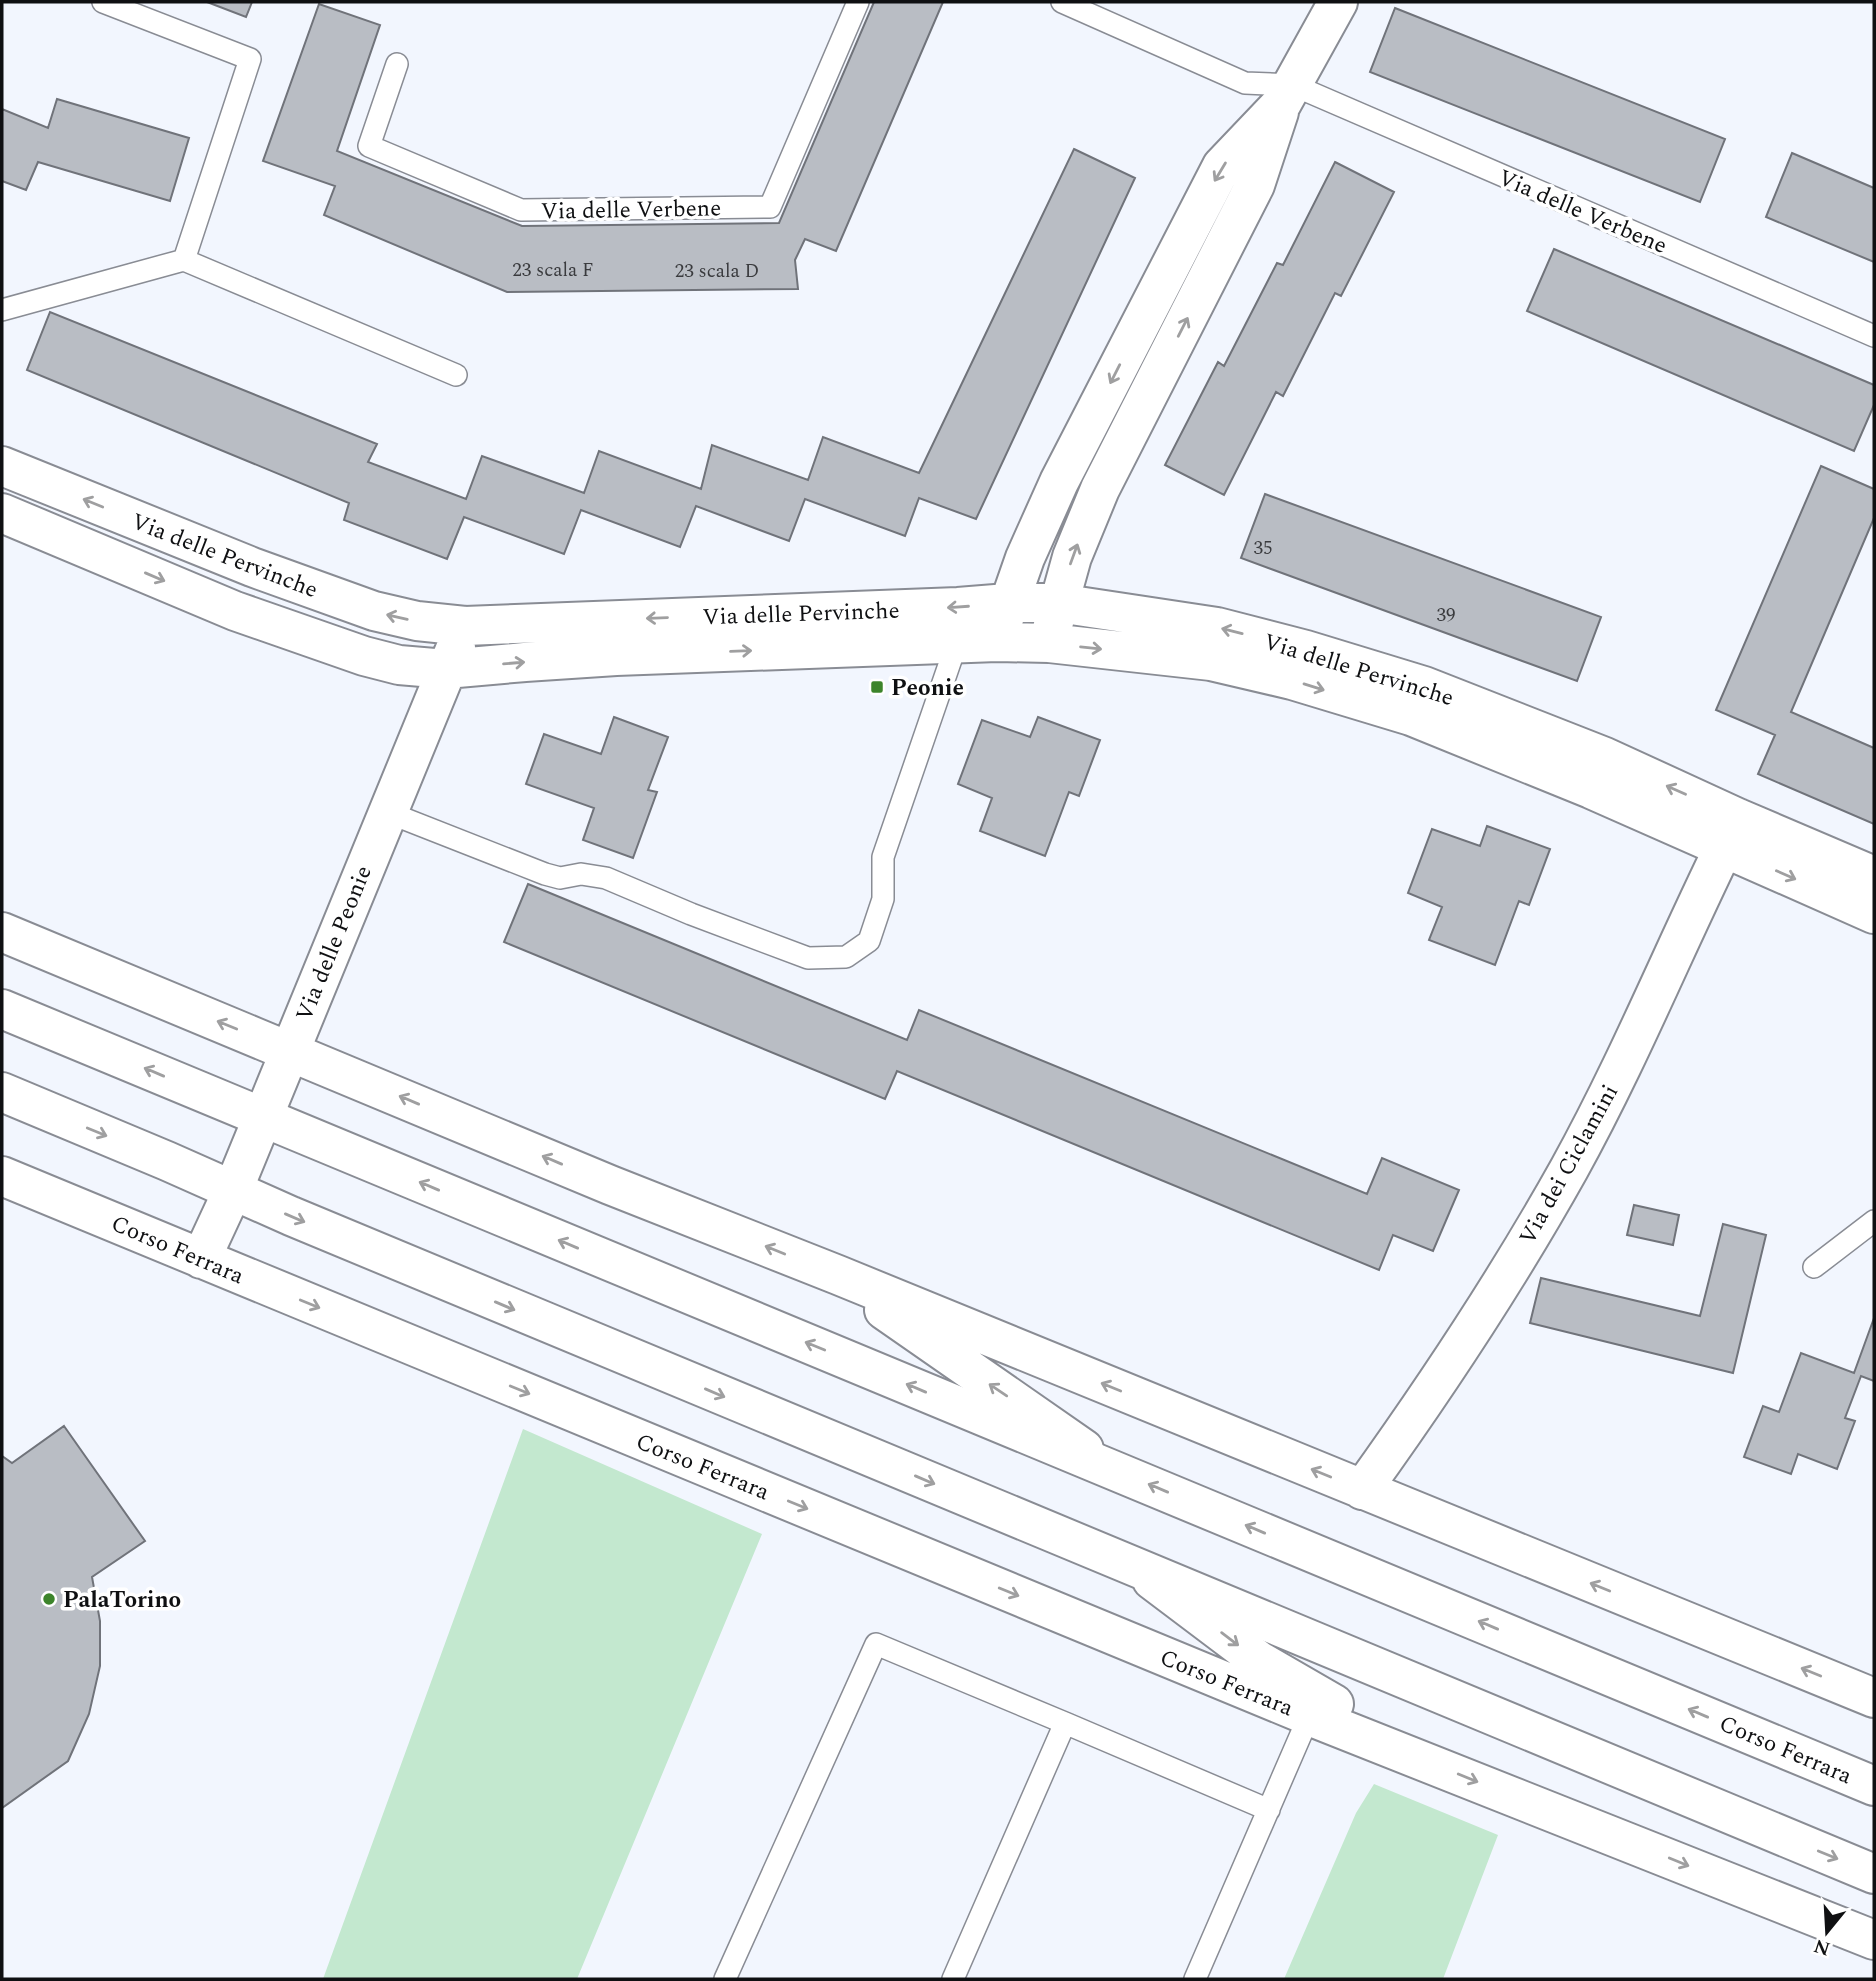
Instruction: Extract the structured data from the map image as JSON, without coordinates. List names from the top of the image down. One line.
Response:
{"streets":{"street":["Via delle Pervinche","Via delle Peonie","Via dei Ciclamini","Corso Ferrara"],"lane":["Via delle Verbene"]},"crossings":[["Via delle Pervinche","Via delle Peonie"],["Via delle Pervinche","Via dei Ciclamini"],["Via delle Peonie","Corso Ferrara"],["Via dei Ciclamini","Corso Ferrara"]],"places":{"transit":["Peonie"],"other":["PalaTorino"]},"house_numbers":["23 scala F","23 scala D","35","39"],"north":"bottom"}
